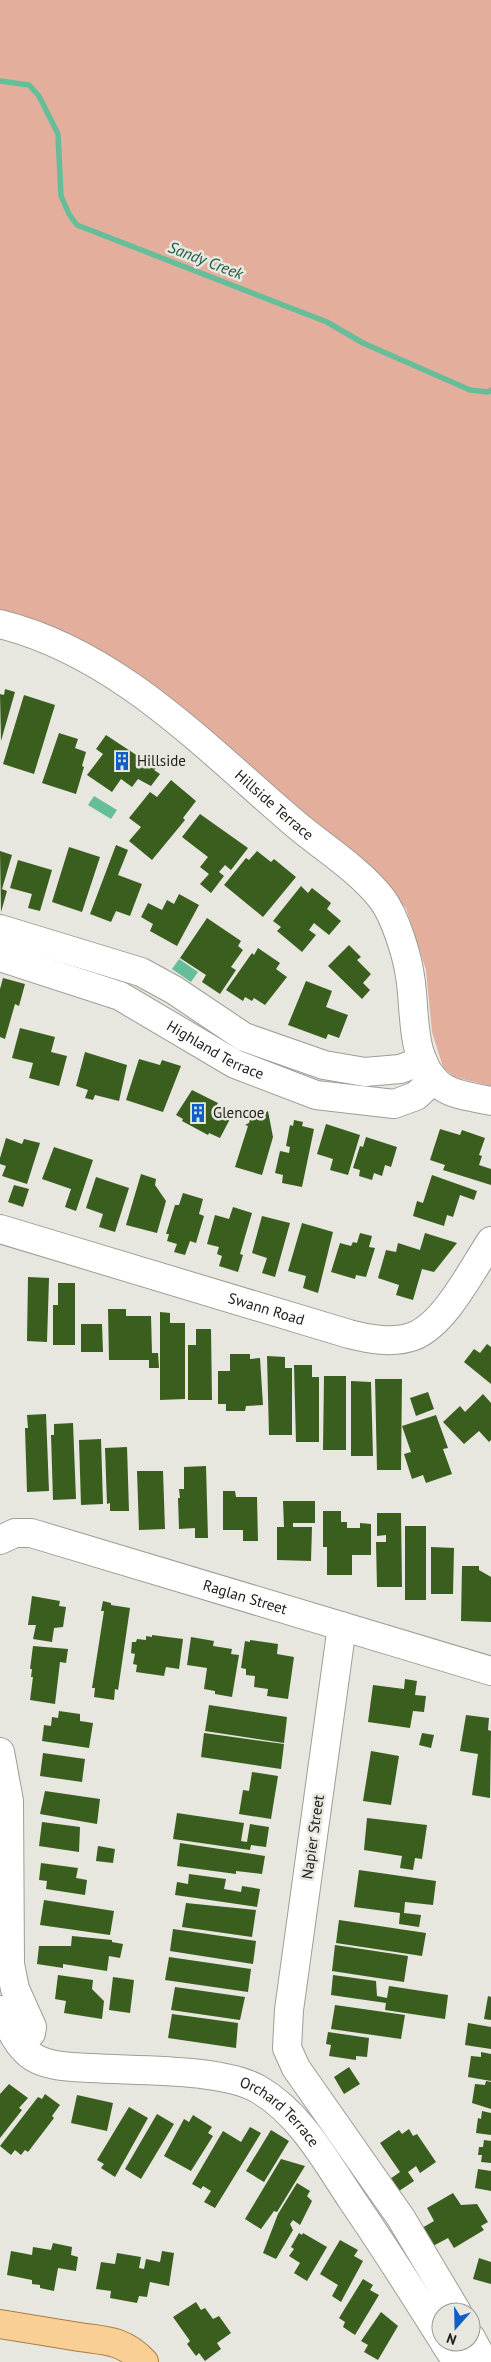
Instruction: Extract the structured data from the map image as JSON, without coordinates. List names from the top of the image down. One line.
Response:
{"streets":{"street":["Hillside Terrace","Highland Terrace","Swann Road","Raglan Street","Napier Street","Orchard Terrace"]},"crossings":[["Hillside Terrace","Highland Terrace"],["Raglan Street","Napier Street"]],"water":["Sandy Creek"],"places":{"building":["Hillside","Glencoe"]},"north":"bottom"}
